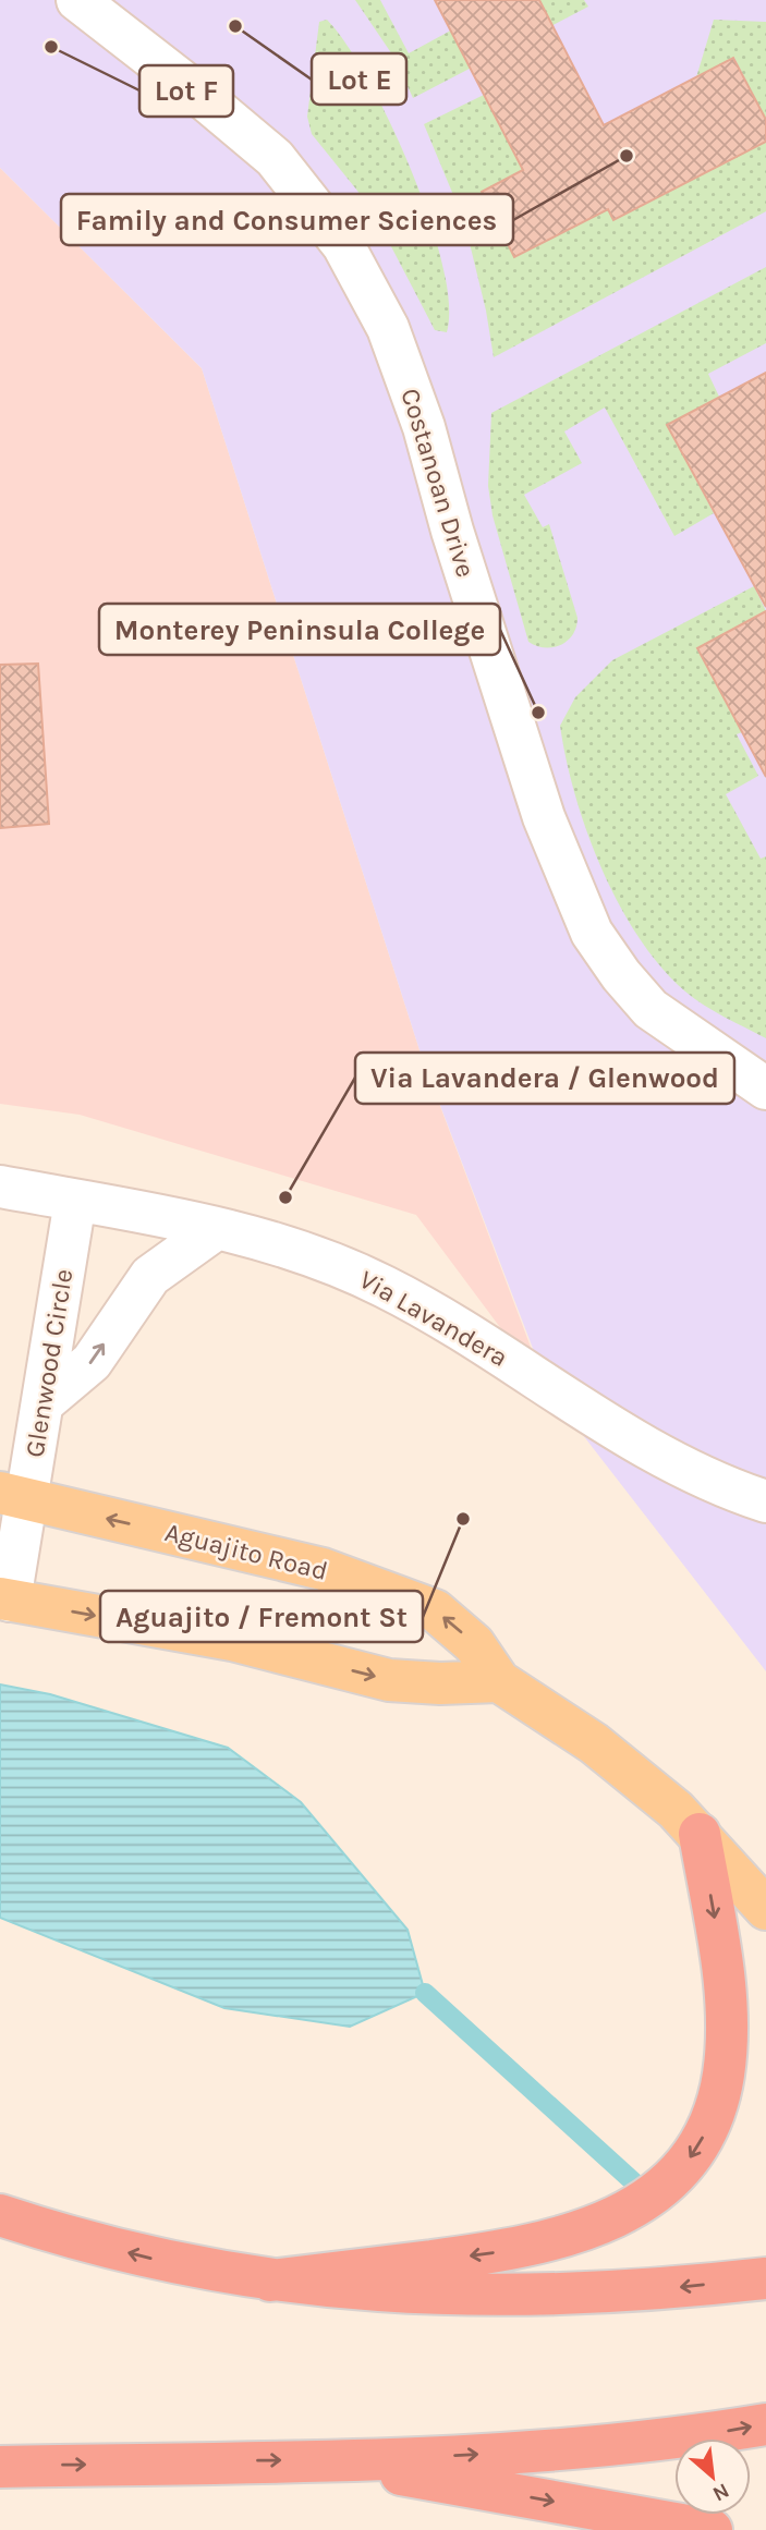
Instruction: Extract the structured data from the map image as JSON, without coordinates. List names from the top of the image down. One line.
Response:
{"streets":{"main road":["Aguajito Road"],"street":["Costanoan Drive","Via Lavandera","Glenwood Circle"]},"crossings":[["Via Lavandera","Glenwood Circle"],["Glenwood Circle","Aguajito Road"]],"places":["Lot E","Lot F","Family and Consumer Sciences","Monterey Peninsula College","Via Lavandera / Glenwood","Aguajito / Fremont St"],"north":"bottom right"}
